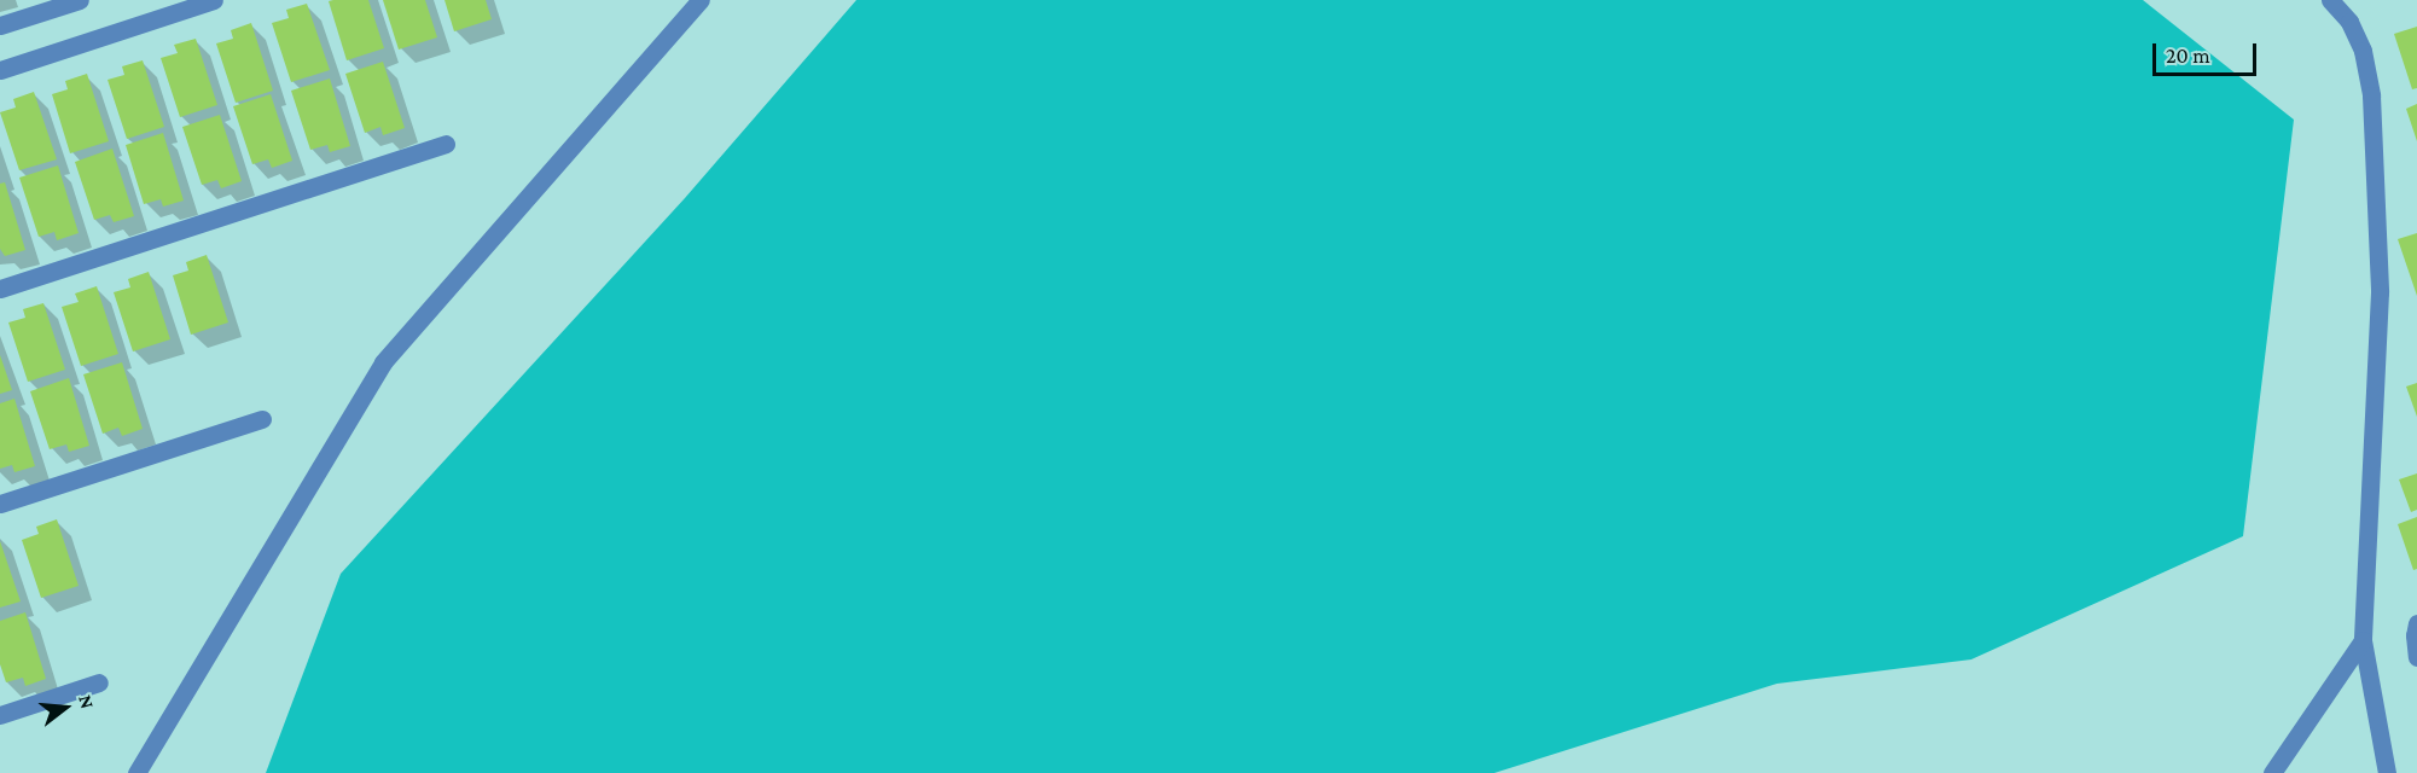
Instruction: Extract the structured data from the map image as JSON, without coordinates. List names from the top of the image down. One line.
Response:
{"scale_bar":"20 m","north":"right"}
